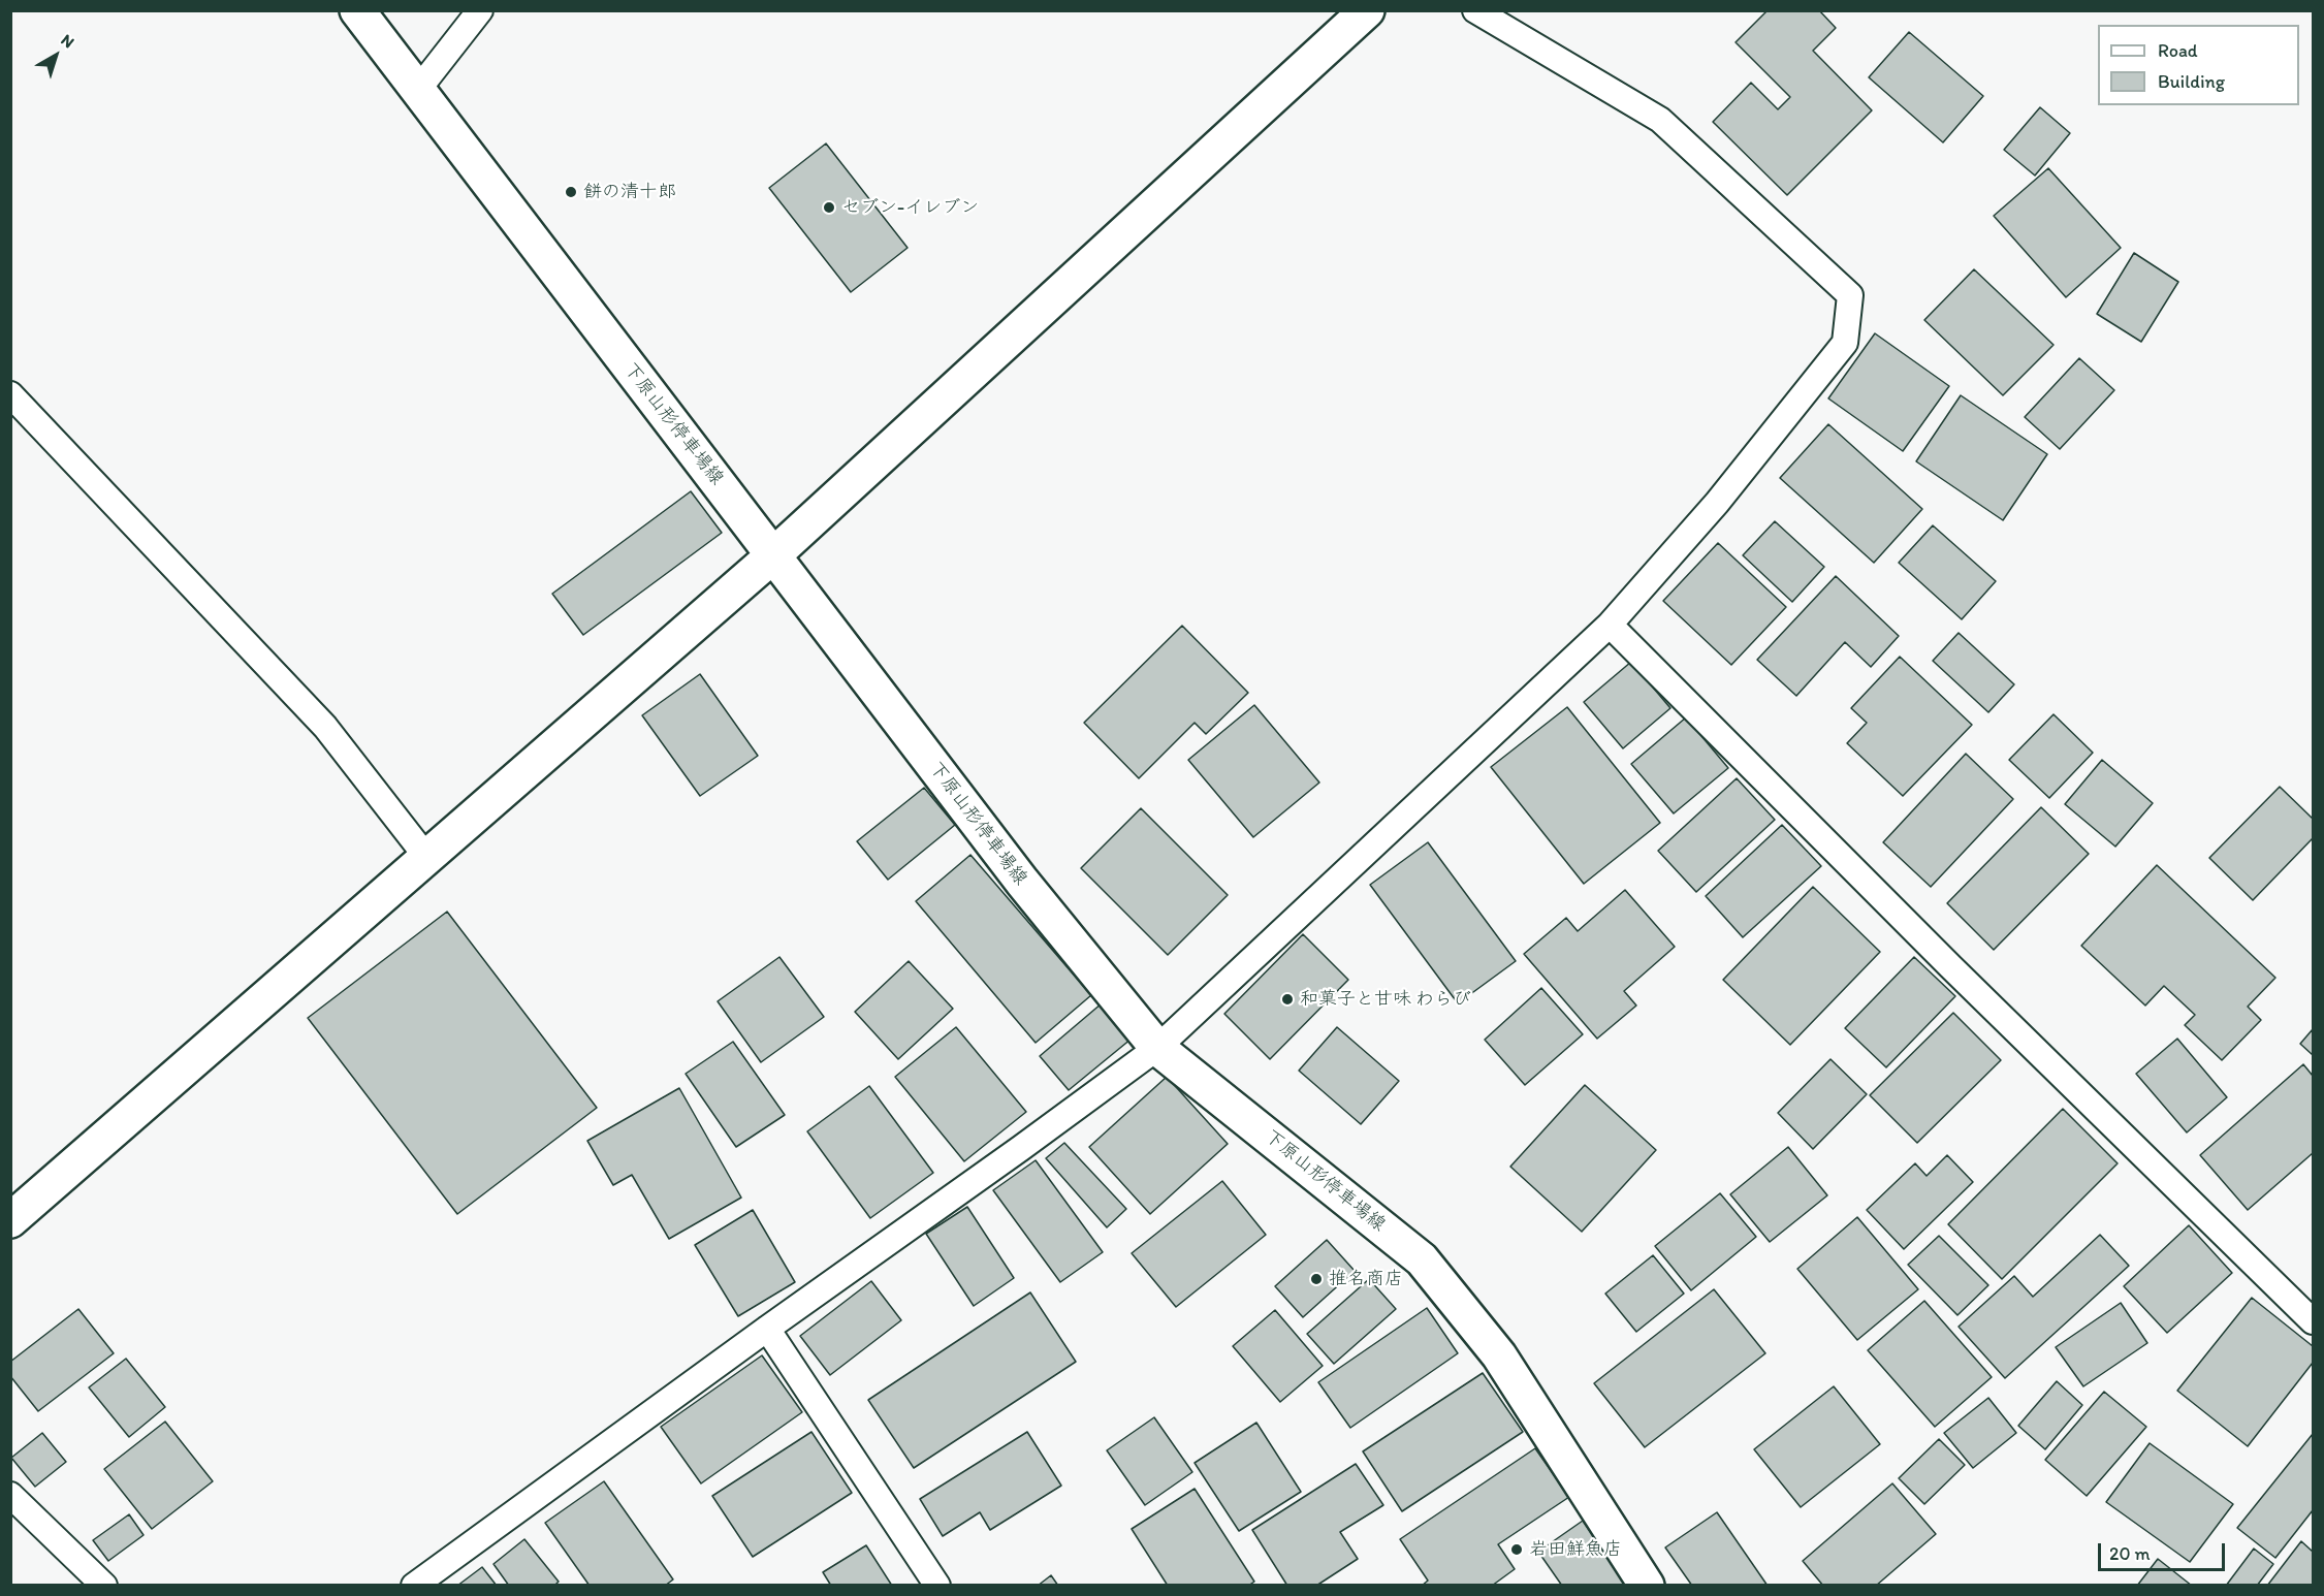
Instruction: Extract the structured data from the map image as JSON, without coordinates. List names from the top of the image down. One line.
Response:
{"streets":{"main road":["下原山形停車場線"]},"places":["餅の清十郎","セブン-イレブン","和菓子と甘味 わらび","推名商店","岩田鮮魚店"],"legend":["Road","Building"],"scale_bar":"20 m","north":"top right"}
